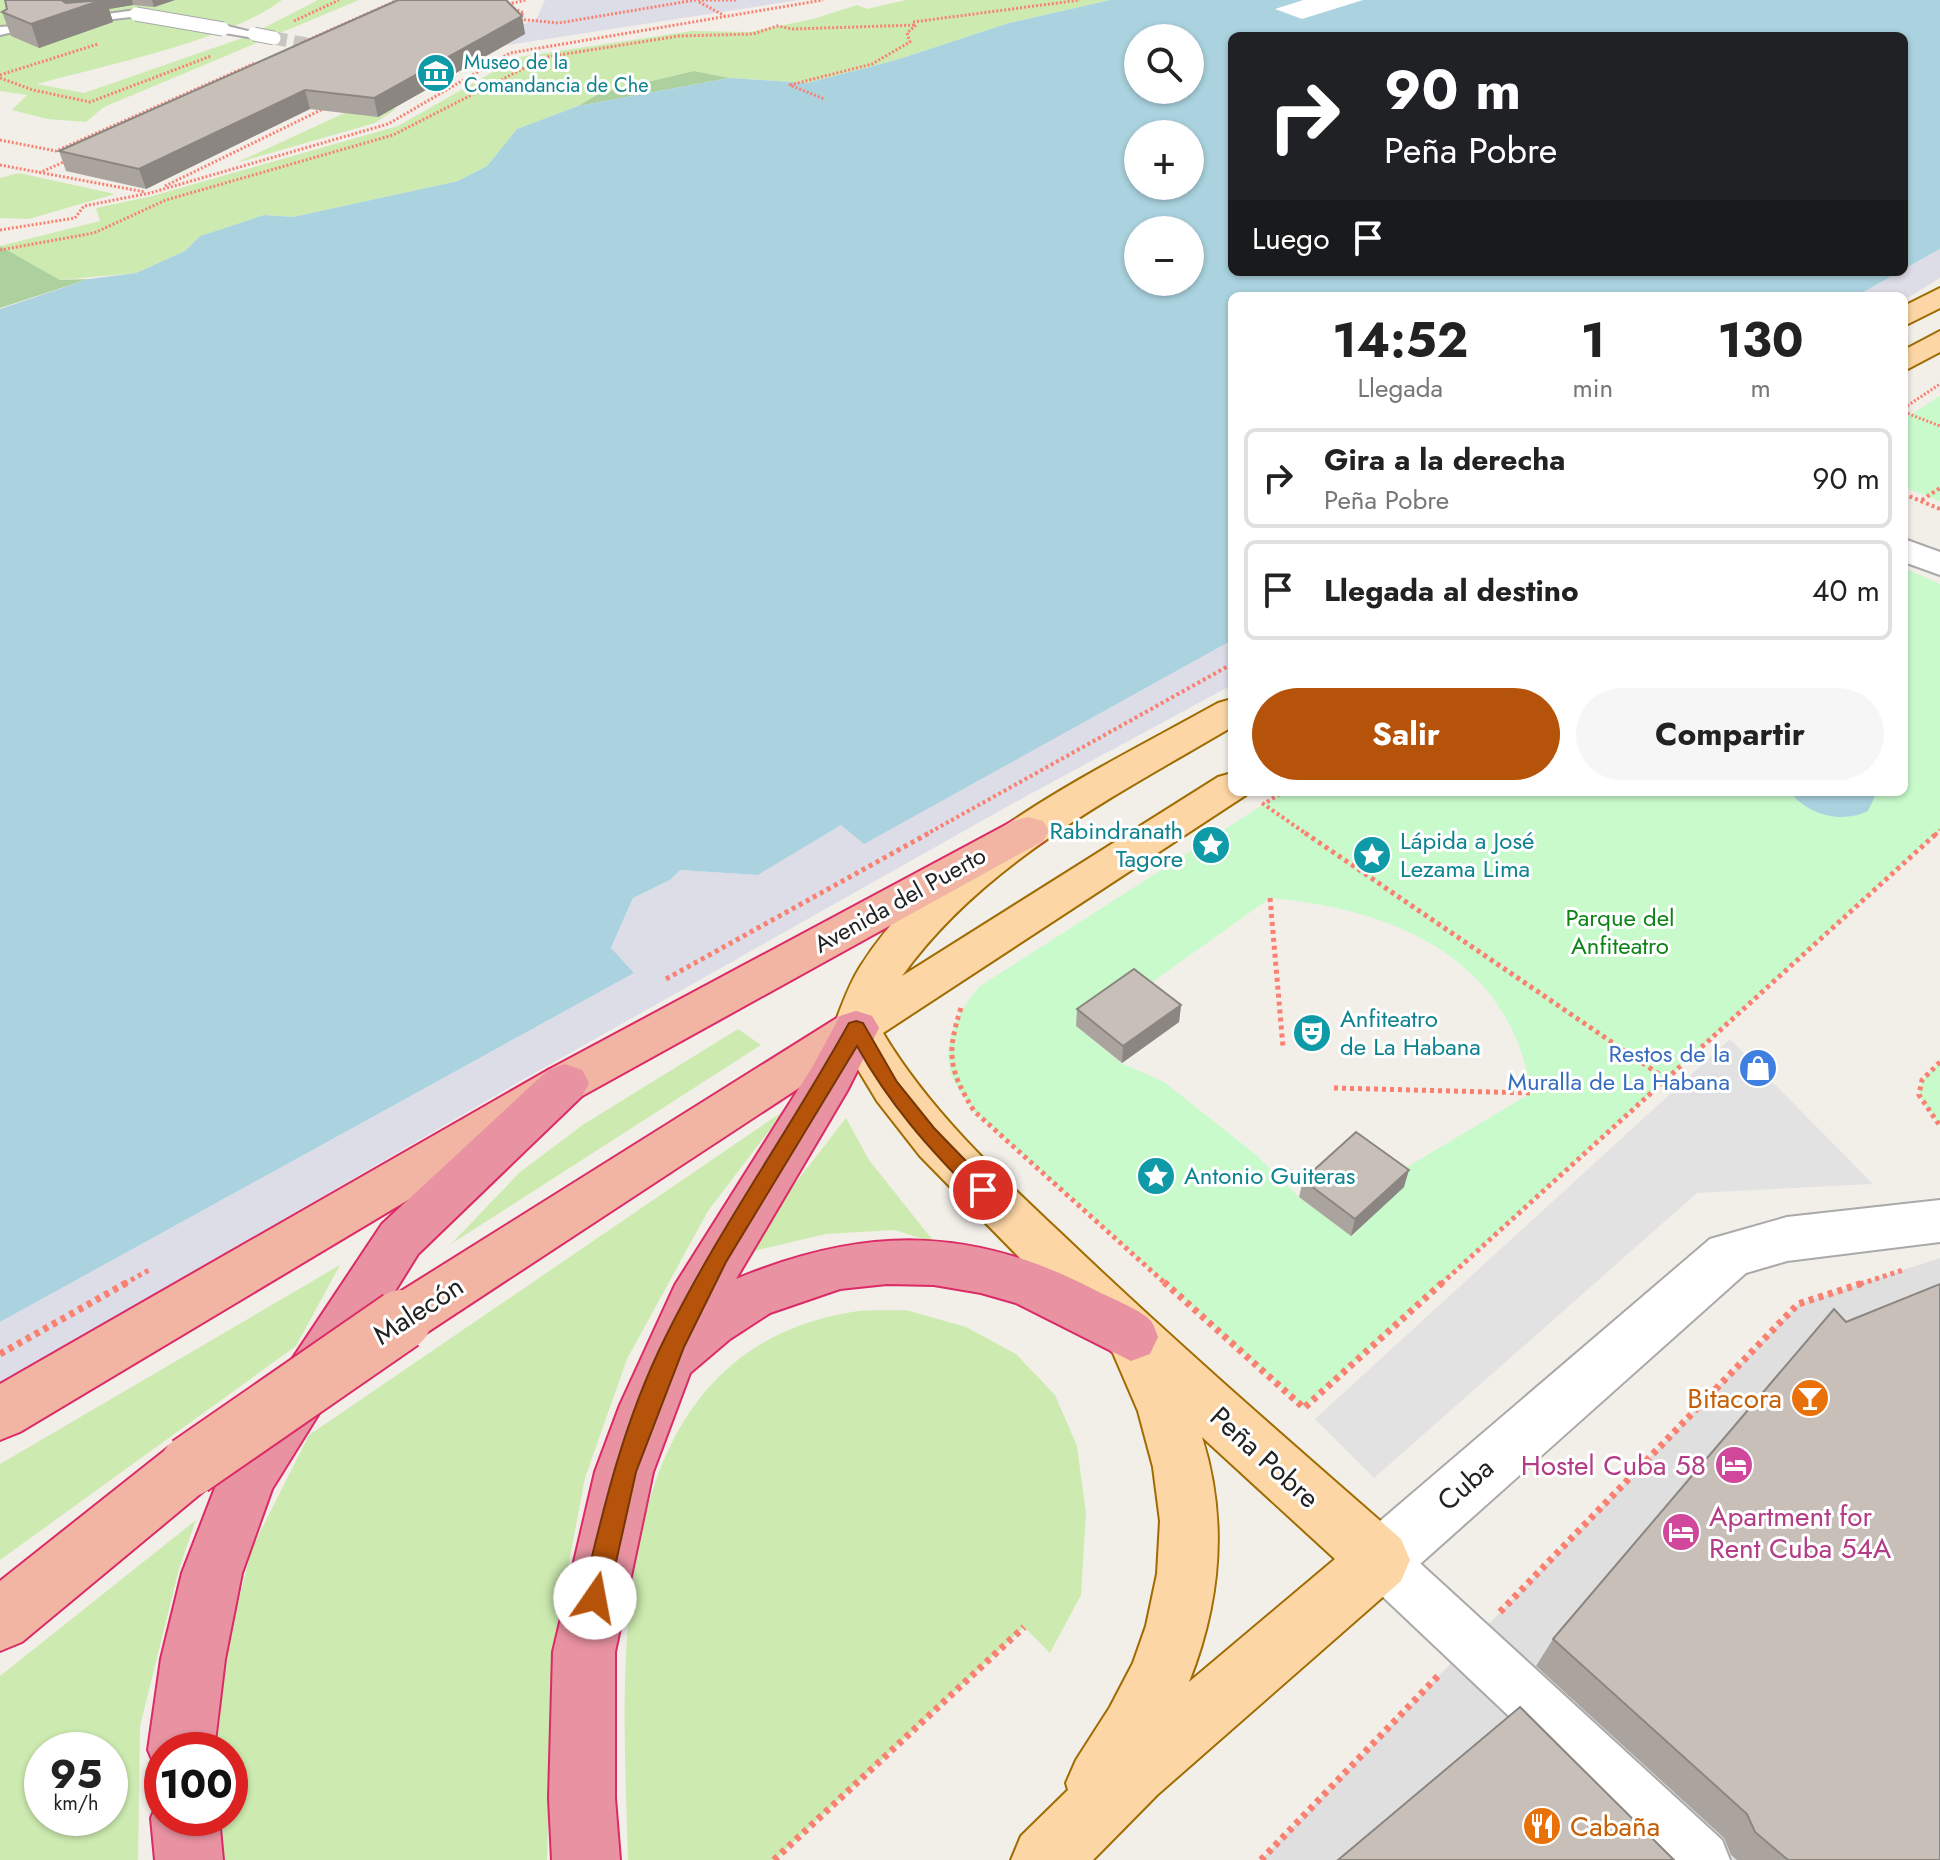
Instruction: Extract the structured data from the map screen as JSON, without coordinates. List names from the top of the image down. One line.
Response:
{"streets":{"highway":["Avenida del Puerto","Malecón"],"main road":["Peña Pobre","Cuba"]},"crossings":[["Malecón","Peña Pobre"],["Peña Pobre","Cuba"]],"parks":["Parque del Anfiteatro"],"places":{"museum":["Museo de la Comandancia de Che"],"place":["Rabindranath Tagore","Lápida a José Lezama Lima","Antonio Guiteras"],"theatre":["Anfiteatro de La Habana"],"shop":["Restos de la Muralla de La Habana"],"bar":["Bitacora"],"hotel":["Hostel Cuba 58","Apartment for Rent Cuba 54A"],"restaurant":["Cabaña"]},"page":{"map_buttons":["+","−"],"turn":["90 m","Peña Pobre"],"then":"Luego","eta":["14:52","Llegada","1","min","130","m"],"list":[{"name":"Gira a la derecha","note":"Peña Pobre","value":"90 m"},{"name":"Llegada al destino","value":"40 m"}],"buttons":["Salir","Compartir"],"speed":"95 km/h","limit":"100"}}
